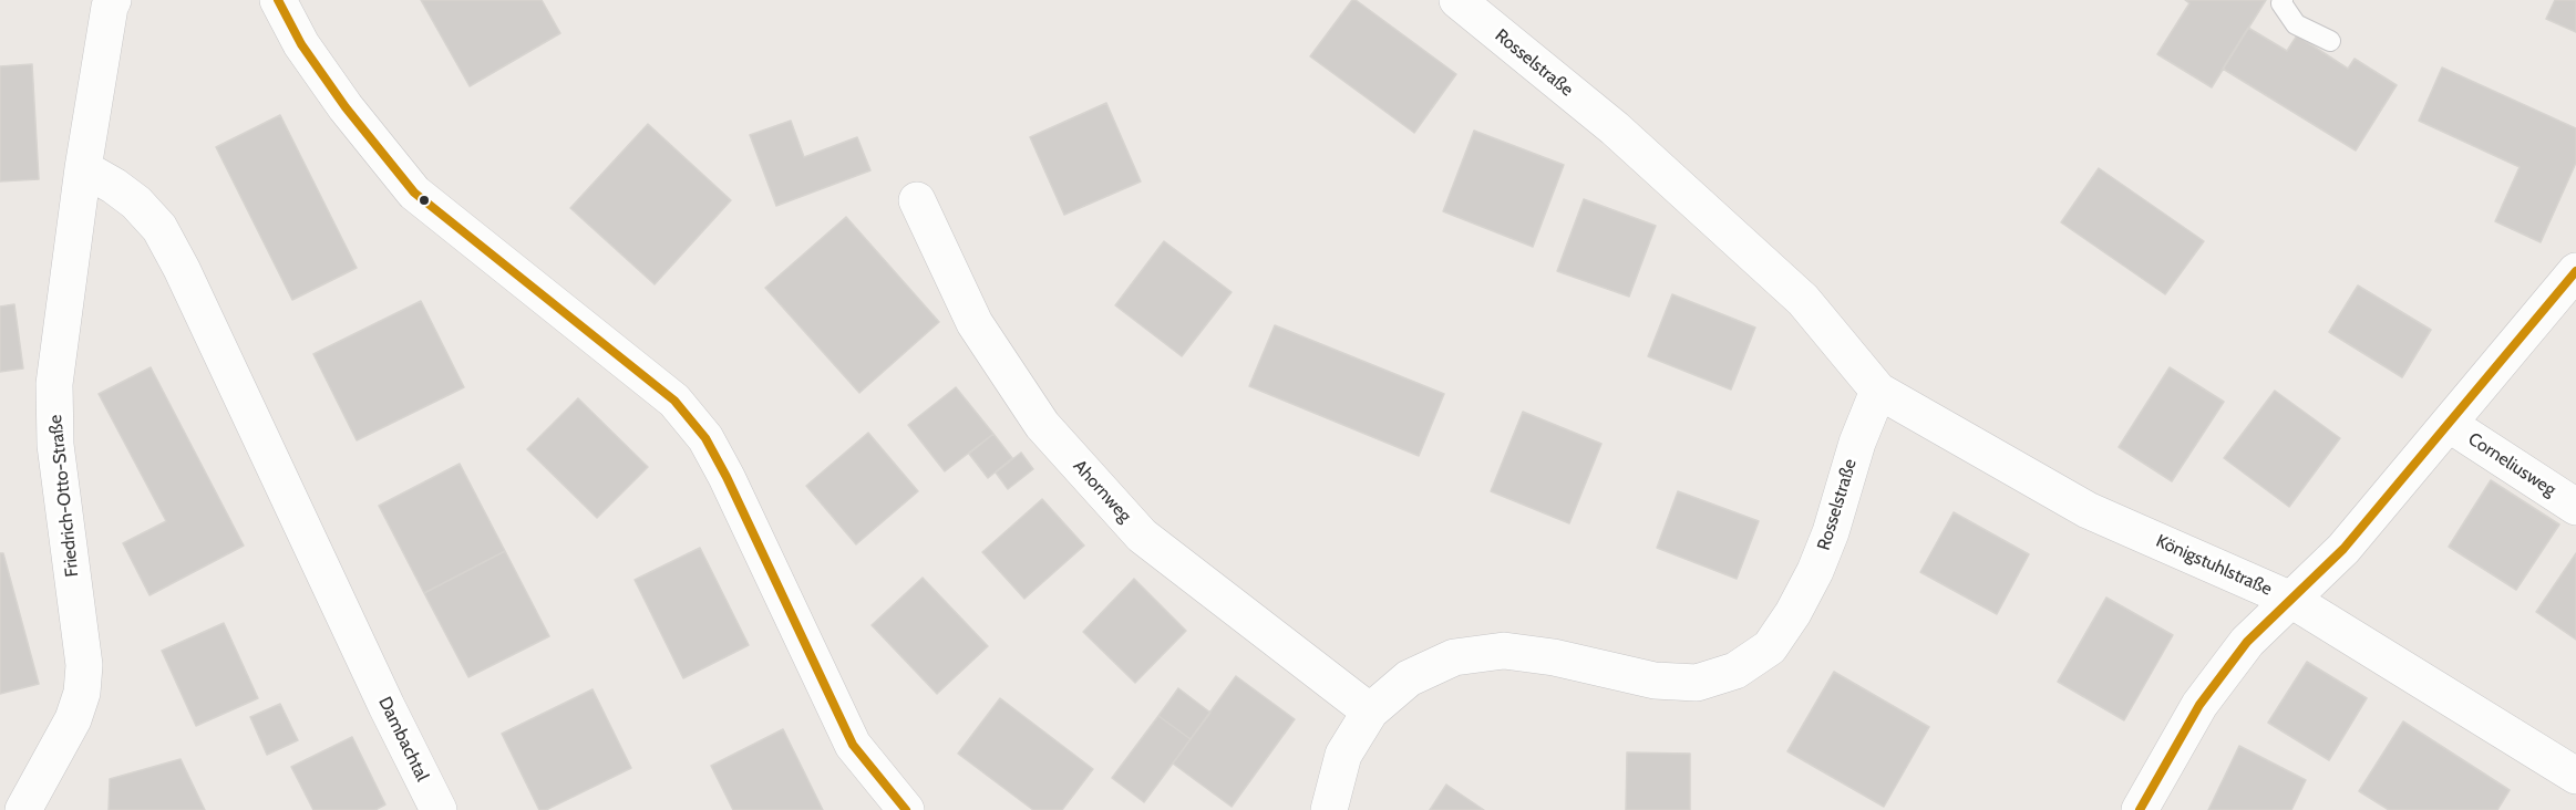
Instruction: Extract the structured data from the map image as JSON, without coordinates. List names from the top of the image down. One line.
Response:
{"streets":{"street":["Rosselstraße","Corneliusweg","Ahornweg","Friedrich-Otto-Straße","Königstuhlstraße","Dambachtal"]},"crossings":[["Rosselstraße","Ahornweg"],["Rosselstraße","Königstuhlstraße"],["Friedrich-Otto-Straße","Dambachtal"]]}
